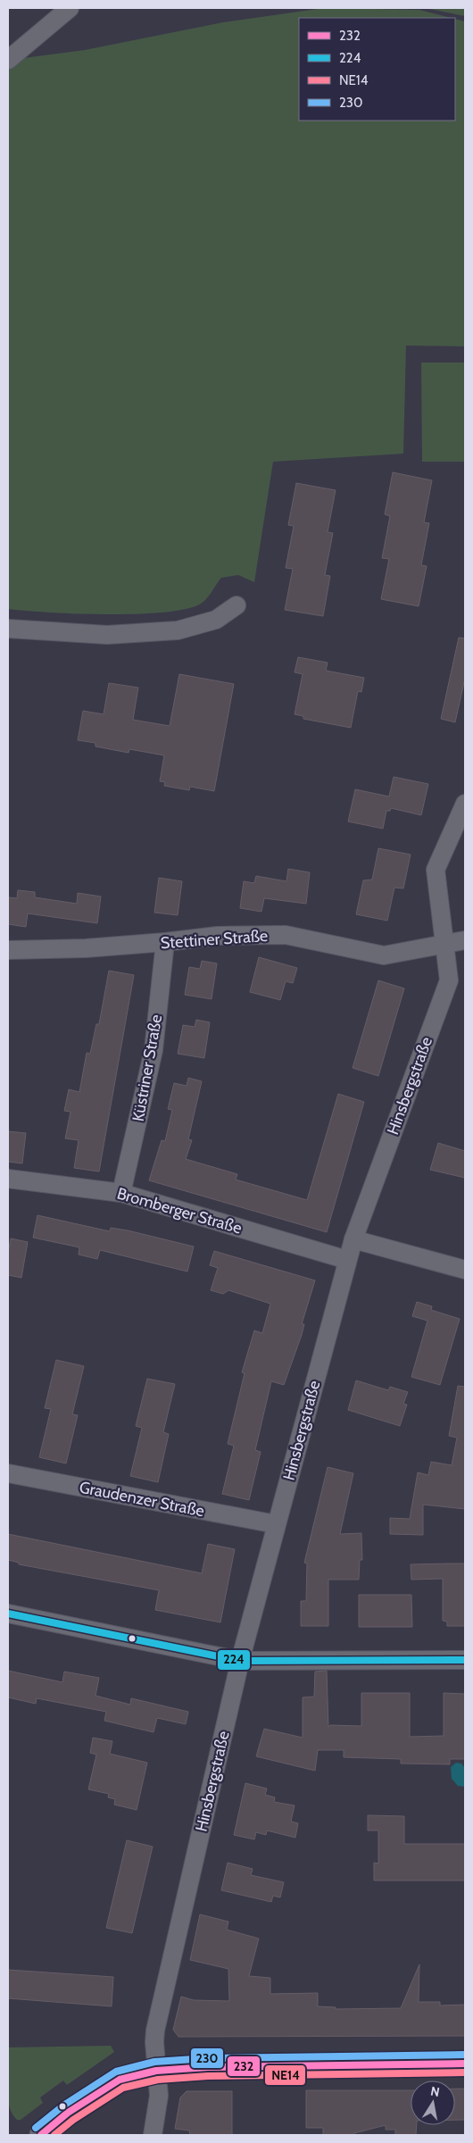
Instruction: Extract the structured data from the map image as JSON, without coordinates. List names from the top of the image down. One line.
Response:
{"streets":{"street":["Stettiner Straße","Küstriner Straße","Hinsbergstraße","Bromberger Straße","Graudenzer Straße"]},"crossings":[["Stettiner Straße","Küstriner Straße"],["Stettiner Straße","Hinsbergstraße"],["Küstriner Straße","Bromberger Straße"],["Hinsbergstraße","Bromberger Straße"],["Hinsbergstraße","Graudenzer Straße"]],"lines":["transit line 224","transit line 230","transit line 232","transit line NE14"],"legend":["232","224","NE14","230"],"north":"top"}
